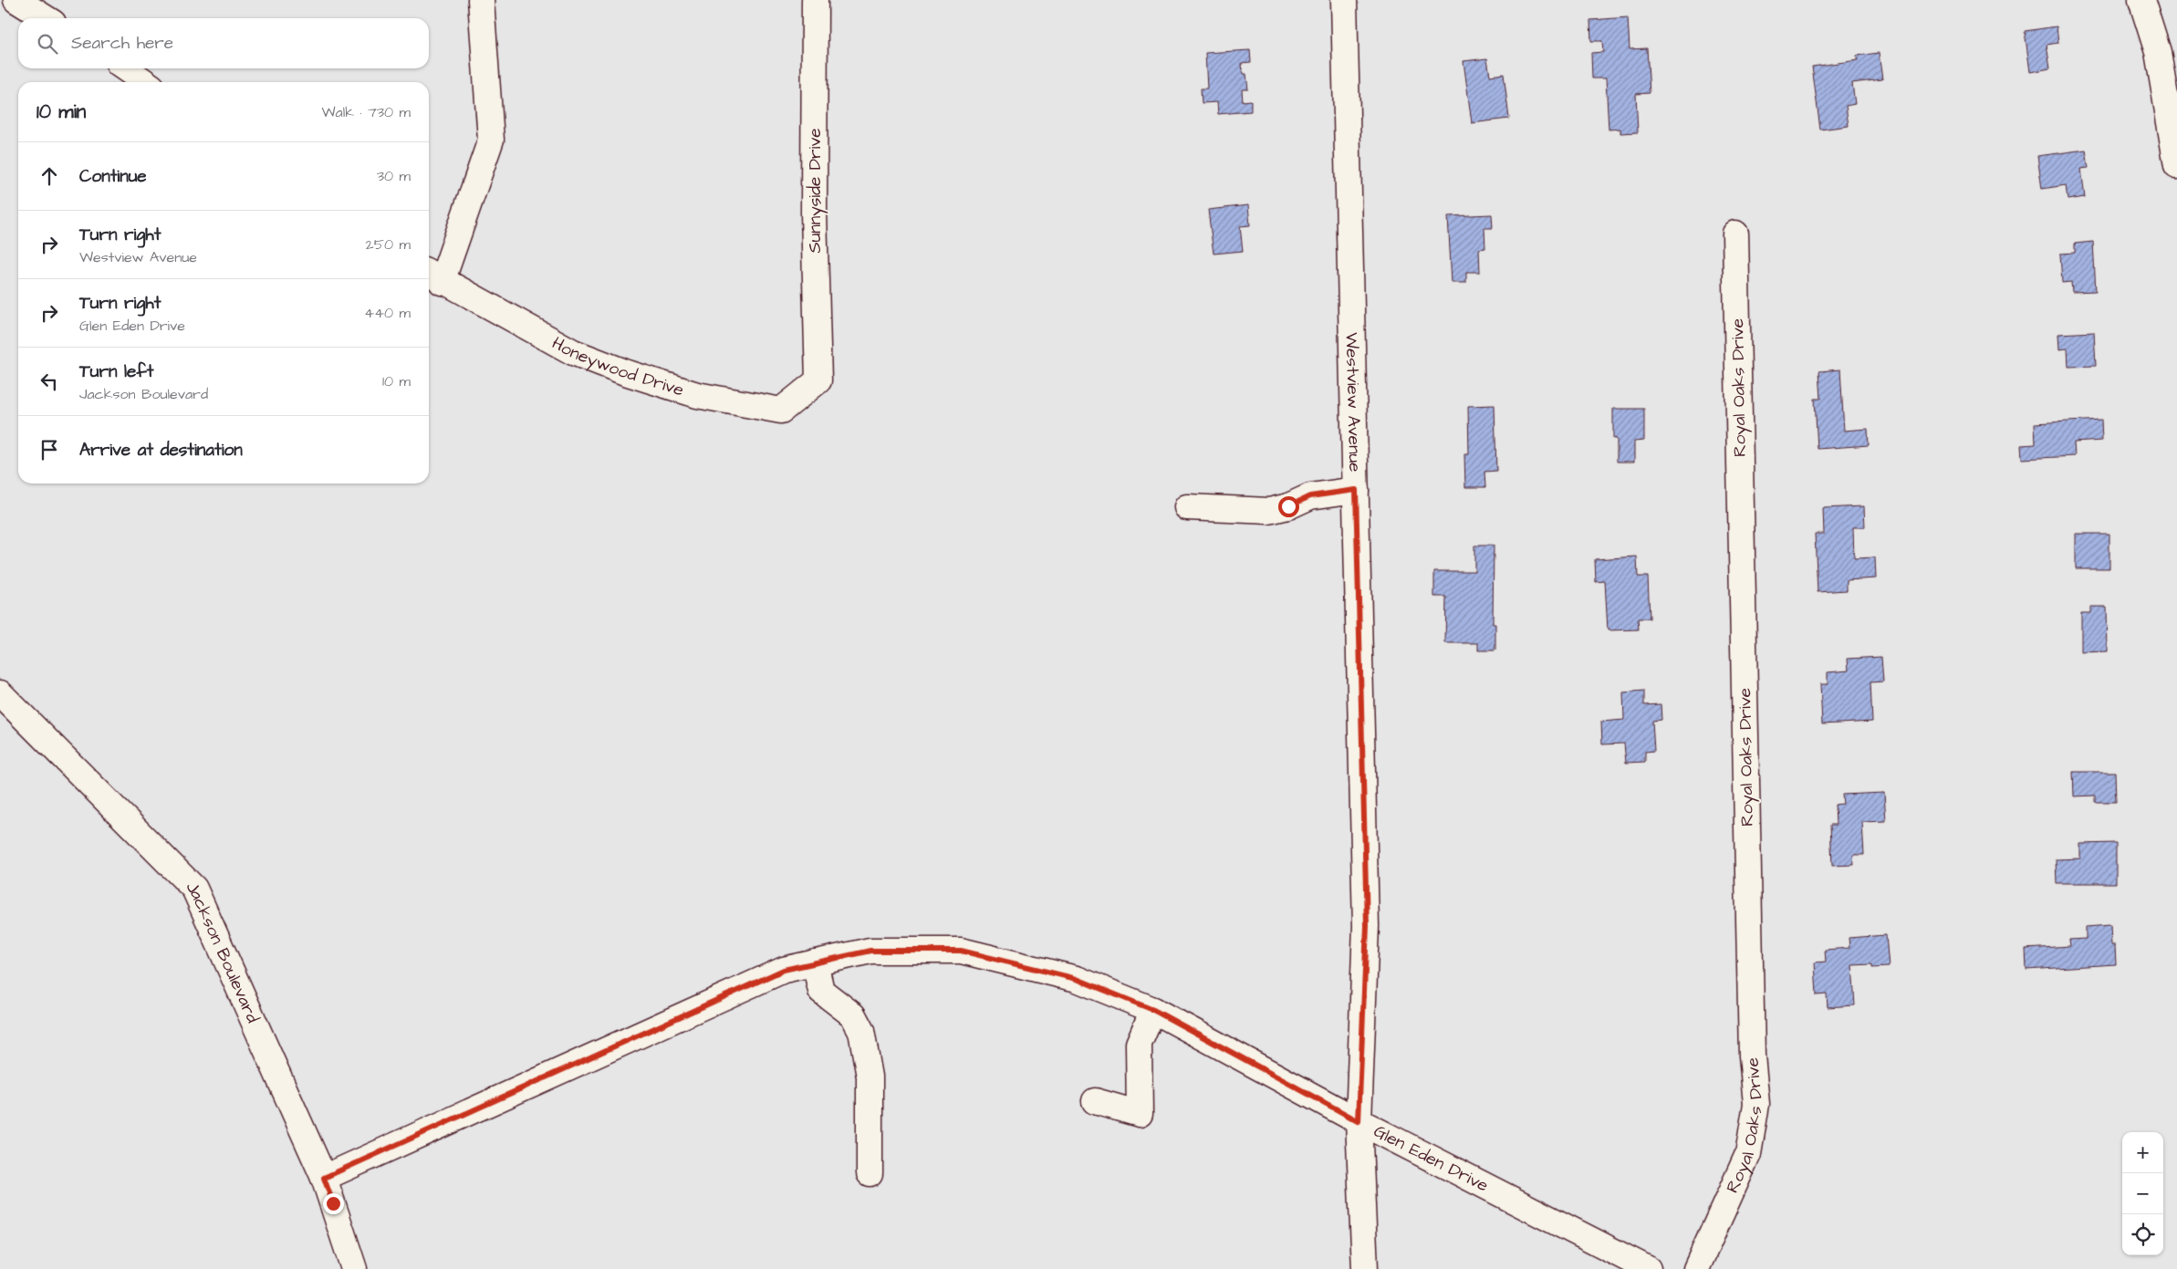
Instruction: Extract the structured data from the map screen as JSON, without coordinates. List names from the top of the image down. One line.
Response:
{"streets":{"street":["Sunnyside Drive","Honeywood Drive","Royal Oaks Drive","Westview Avenue","Jackson Boulevard","Glen Eden Drive"]},"crossings":[["Sunnyside Drive","Honeywood Drive"],["Westview Avenue","Glen Eden Drive"],["Jackson Boulevard","Glen Eden Drive"]],"page":{"search":"Search here","heading":["10 min","Walk · 730 m"],"list":[["Continue","30 m"],["Turn right","Westview Avenue","250 m"],["Turn right","Glen Eden Drive","440 m"],["Turn left","Jackson Boulevard","10 m"],"Arrive at destination"],"map_buttons":["+","−"]}}
